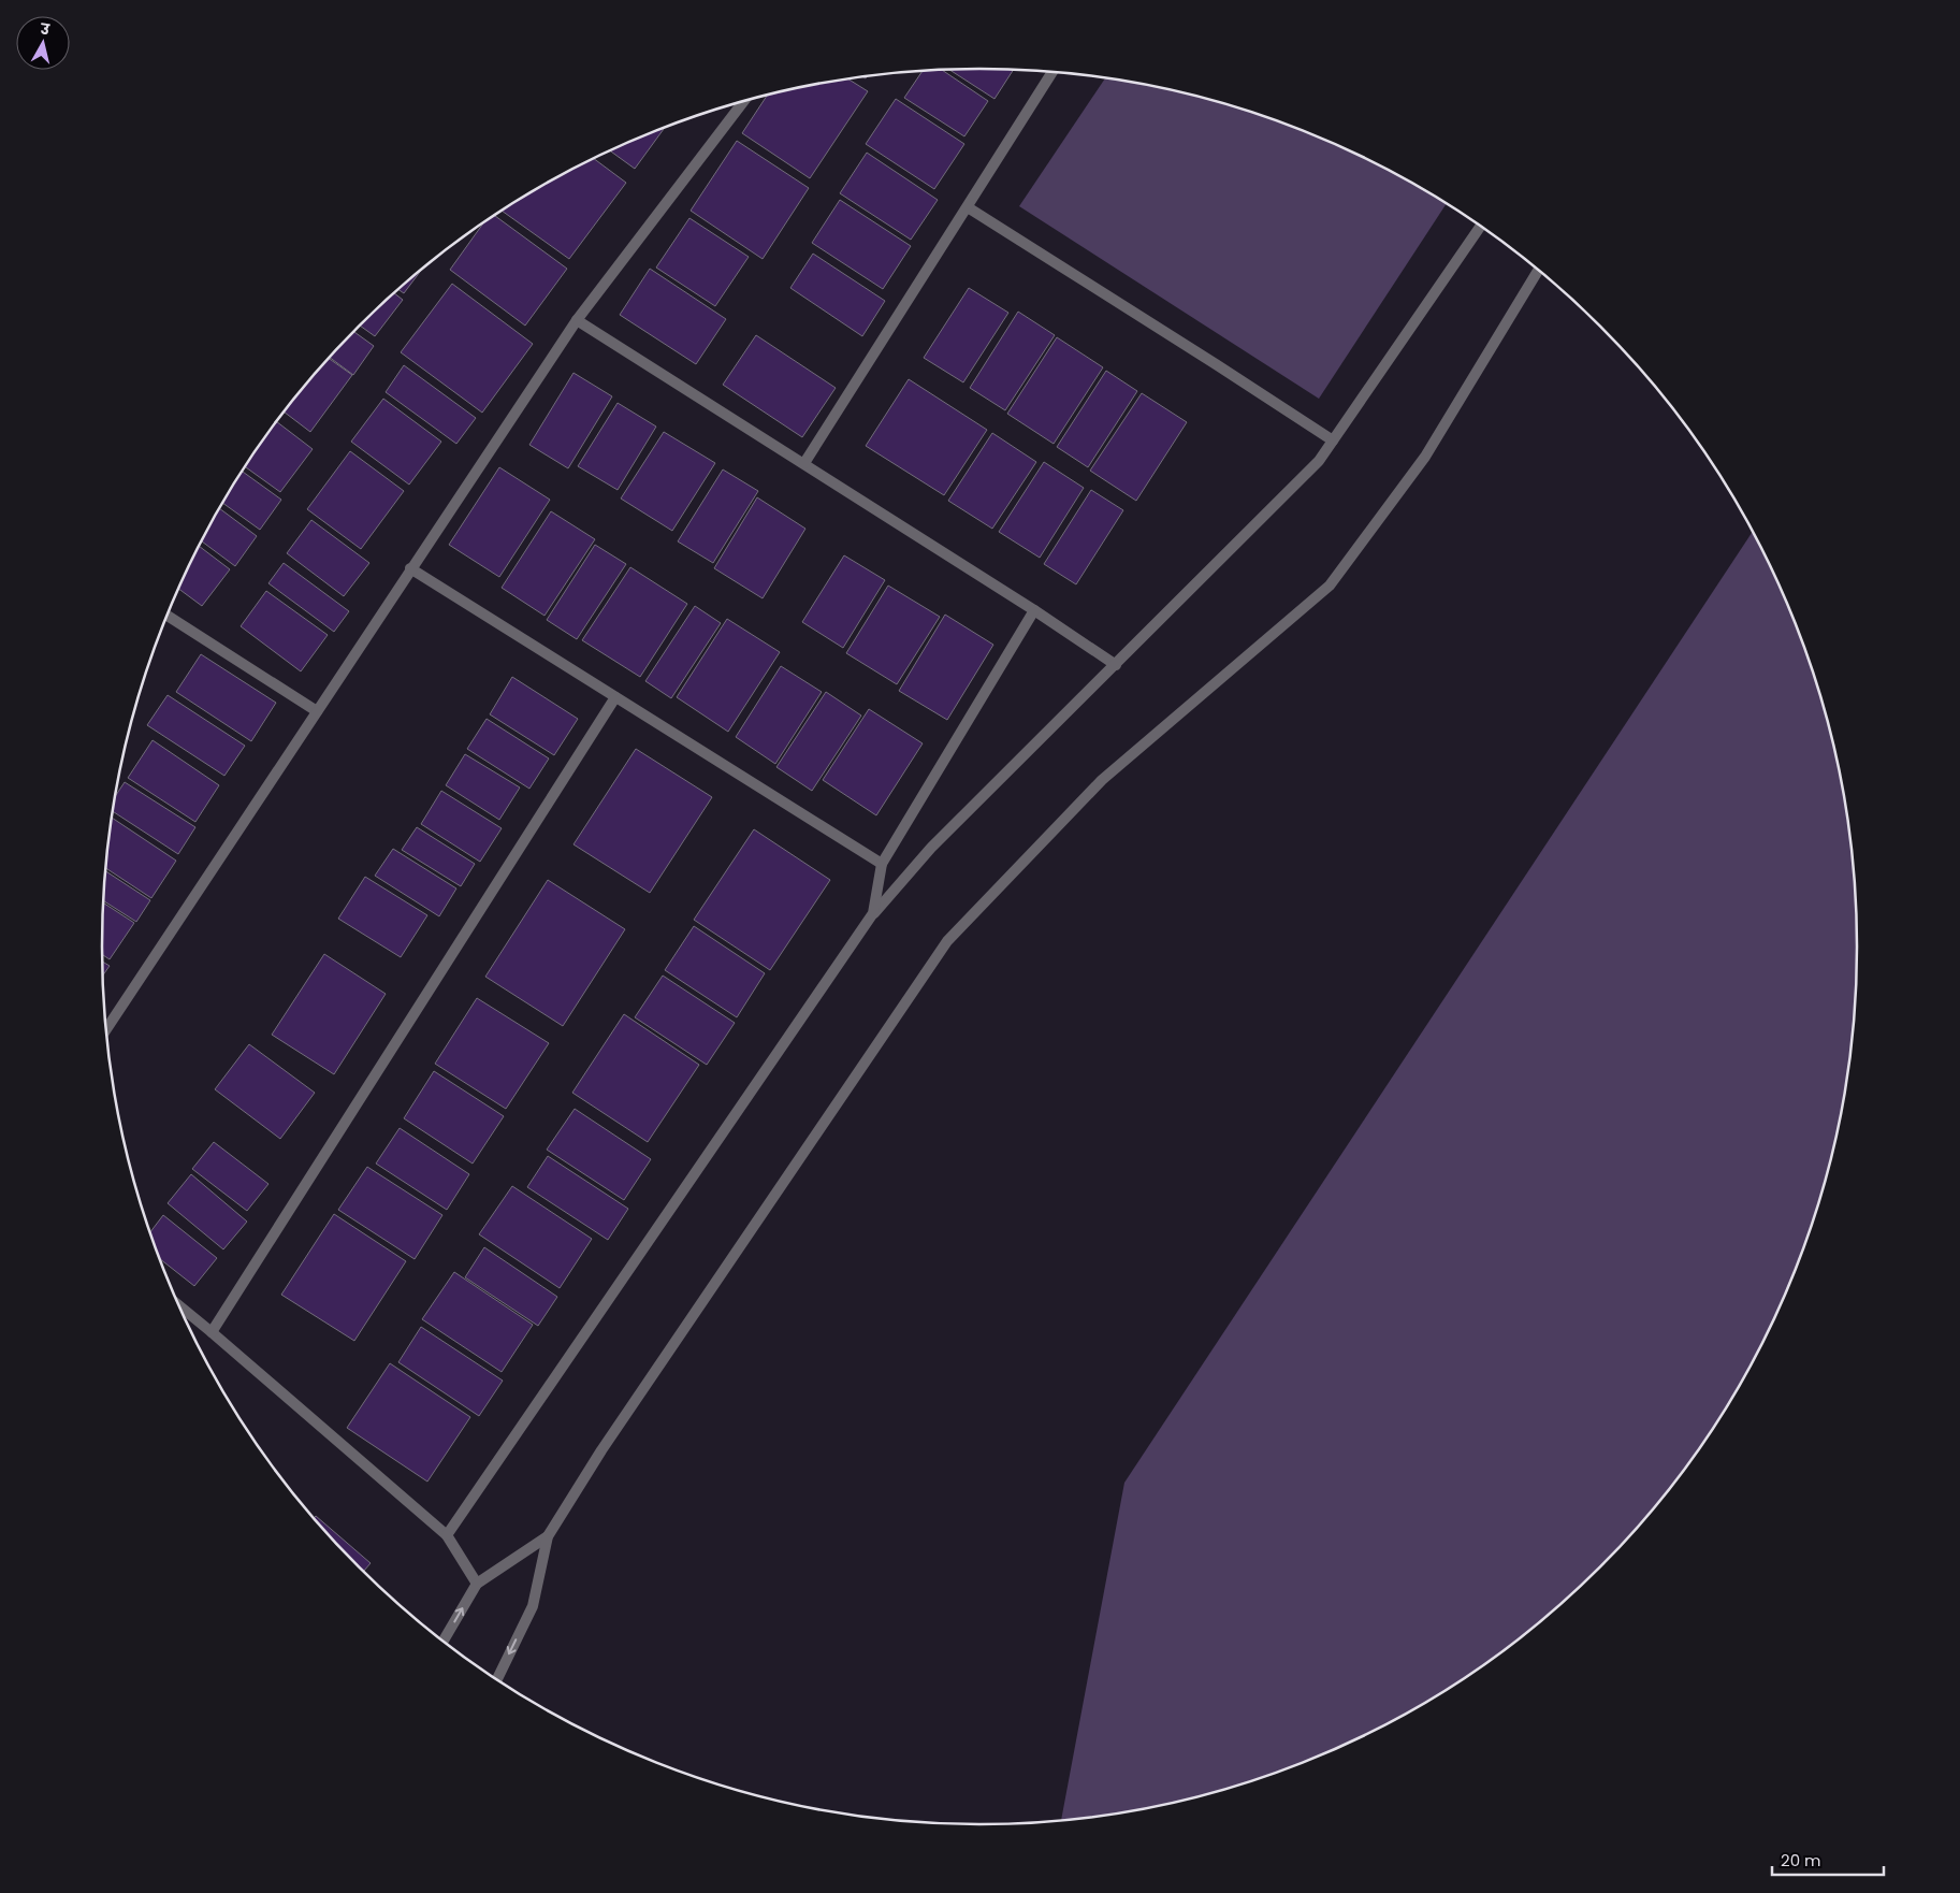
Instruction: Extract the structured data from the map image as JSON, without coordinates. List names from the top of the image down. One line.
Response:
{"scale_bar":"20 m","north":"top"}
